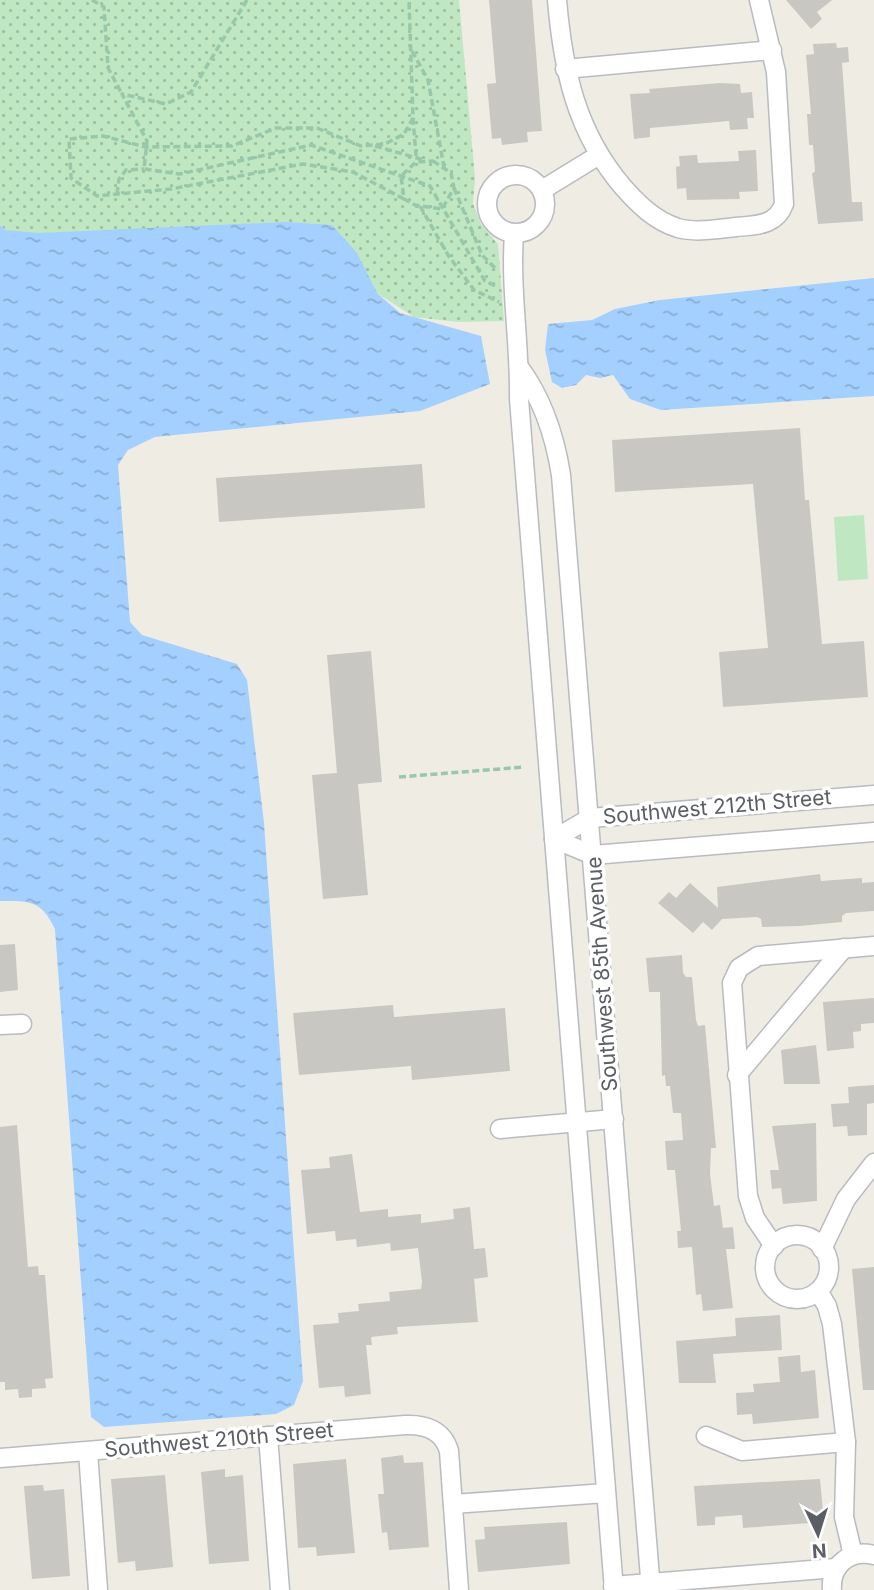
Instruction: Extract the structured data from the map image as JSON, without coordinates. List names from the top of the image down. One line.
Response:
{"streets":{"street":["Southwest 212th Street","Southwest 85th Avenue","Southwest 210th Street"]},"crossings":[["Southwest 212th Street","Southwest 85th Avenue"]],"north":"bottom"}
